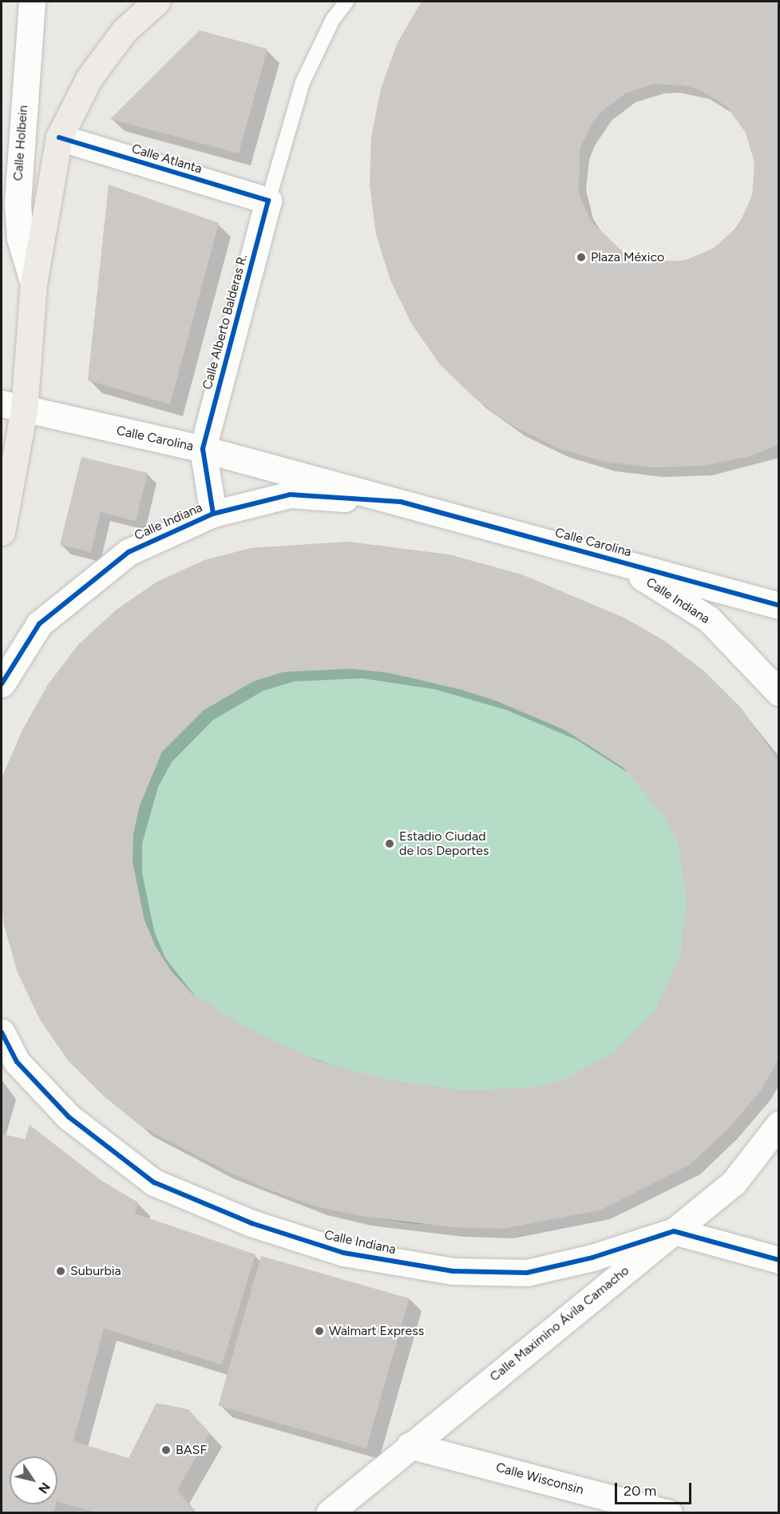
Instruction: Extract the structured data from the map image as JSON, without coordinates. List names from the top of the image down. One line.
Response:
{"streets":{"main road":["Calle Holbein"],"street":["Calle Atlanta","Calle Alberto Balderas R.","Calle Carolina","Calle Indiana","Calle Maximino Ávila Camacho","Calle Wisconsin"]},"crossings":[["Calle Holbein","Calle Atlanta"],["Calle Holbein","Calle Carolina"],["Calle Atlanta","Calle Alberto Balderas R."],["Calle Alberto Balderas R.","Calle Carolina"],["Calle Carolina","Calle Indiana"],["Calle Indiana","Calle Maximino Ávila Camacho"],["Calle Maximino Ávila Camacho","Calle Wisconsin"]],"places":["Plaza México","Estadio Ciudad de los Deportes","Suburbia","Walmart Express","BASF"],"scale_bar":"20 m","north":"bottom right"}
